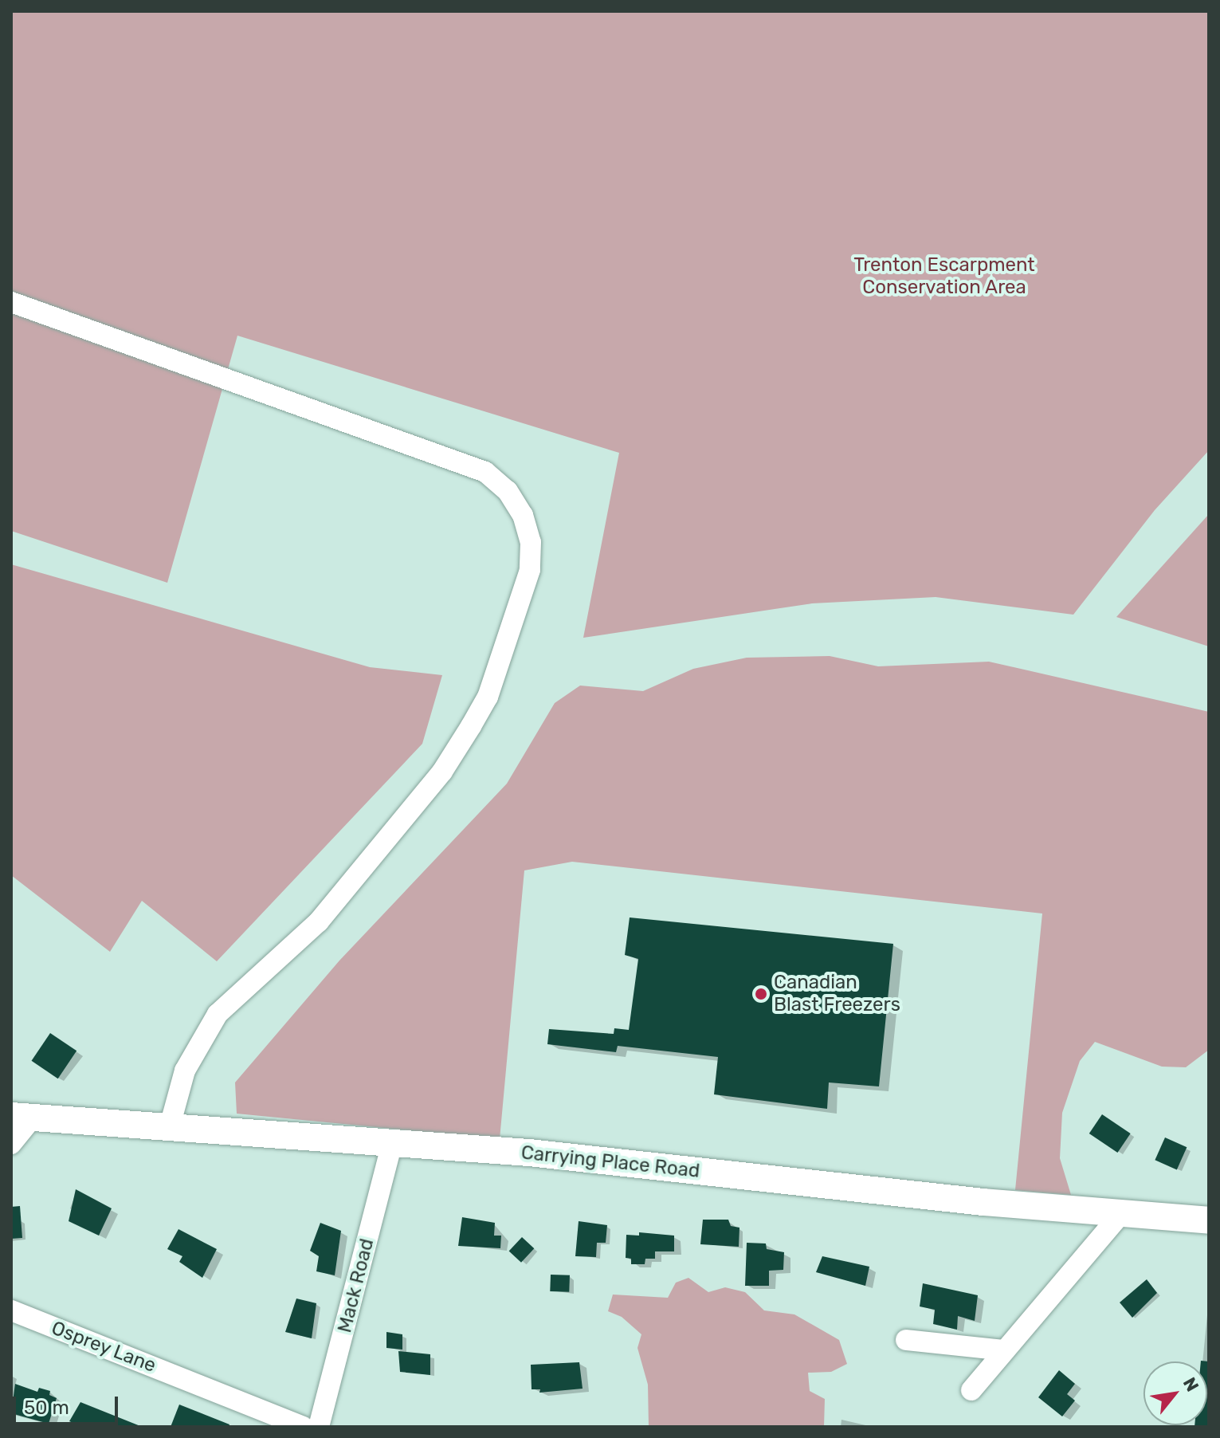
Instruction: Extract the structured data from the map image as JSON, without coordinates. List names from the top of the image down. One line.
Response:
{"streets":{"main road":["Carrying Place Road"],"street":["Mack Road","Osprey Lane"]},"crossings":[["Carrying Place Road","Mack Road"]],"parks":["Trenton Escarpment Conservation Area"],"places":["Canadian Blast Freezers"],"scale_bar":"50 m","north":"top right"}
